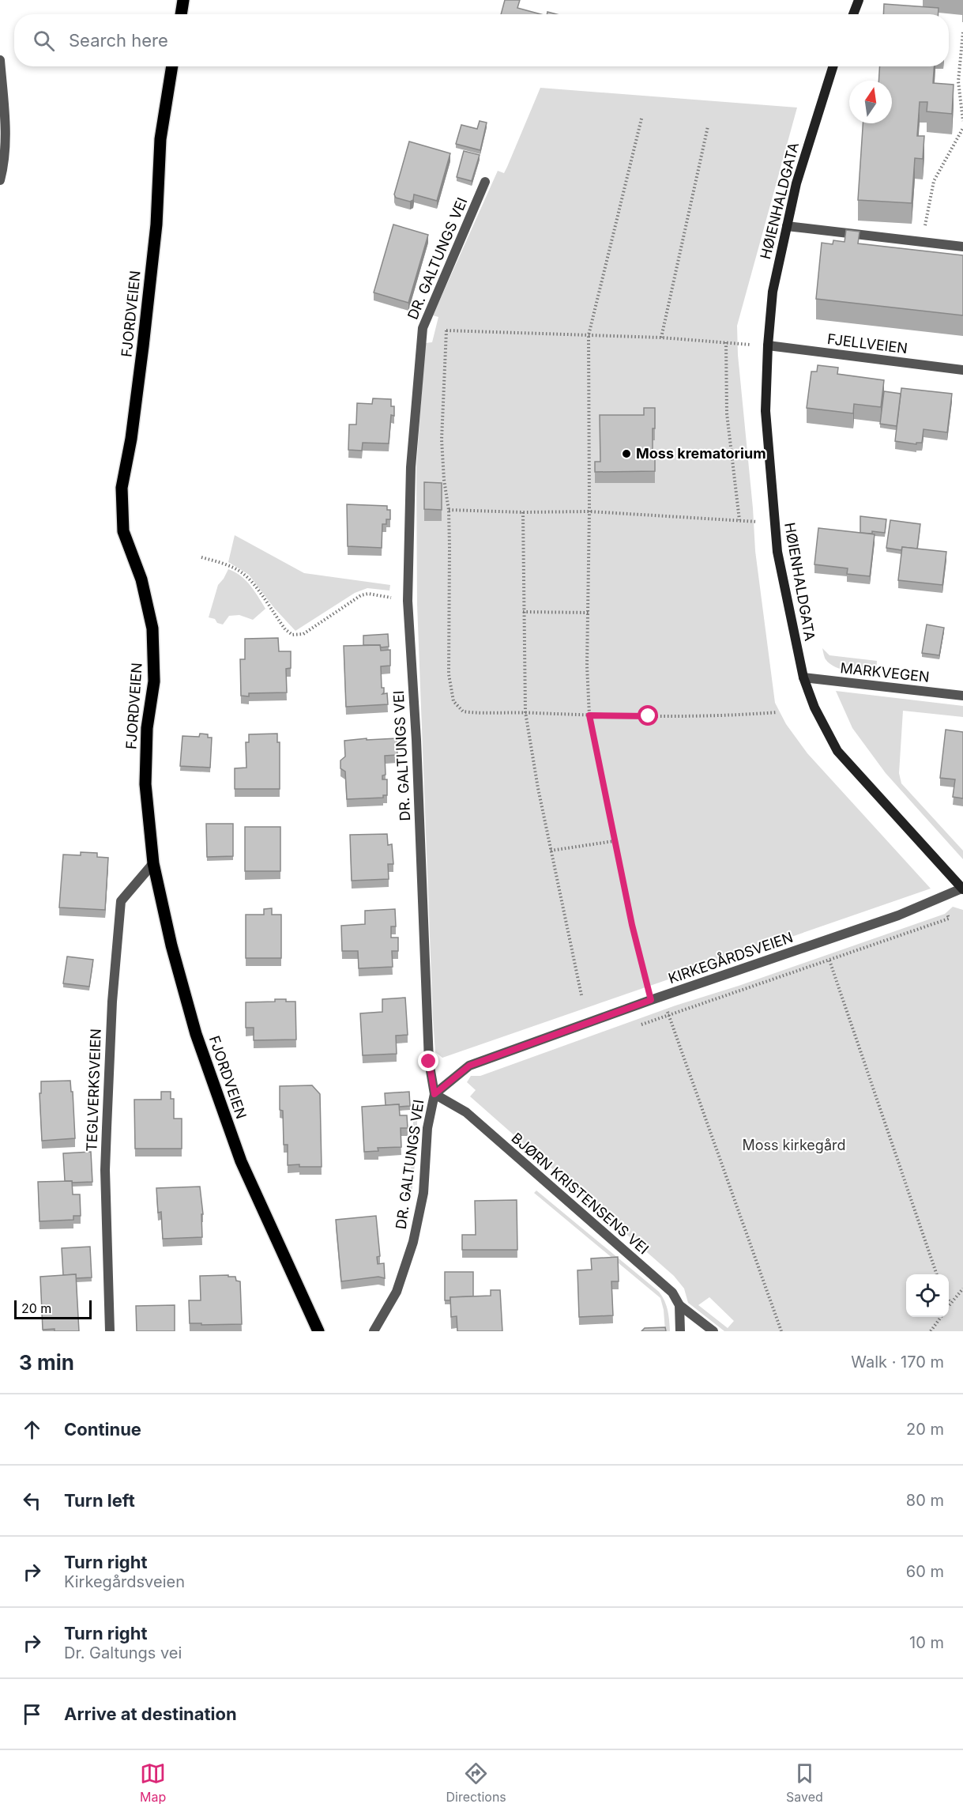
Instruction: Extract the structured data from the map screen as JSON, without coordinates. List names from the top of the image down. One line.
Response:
{"streets":{"main road":["FJORDVEIEN"],"street":["HØIENHALDGATA","DR. GALTUNGS VEI","FJELLVEIEN","MARKVEGEN","KIRKEGÅRDSVEIEN","TEGLVERKSVEIEN","BJØRN KRISTENSENS VEI"]},"crossings":[["HØIENHALDGATA","FJELLVEIEN"],["HØIENHALDGATA","MARKVEGEN"],["HØIENHALDGATA","KIRKEGÅRDSVEIEN"],["DR. GALTUNGS VEI","KIRKEGÅRDSVEIEN"],["DR. GALTUNGS VEI","BJØRN KRISTENSENS VEI"],["FJORDVEIEN","TEGLVERKSVEIEN"],["KIRKEGÅRDSVEIEN","BJØRN KRISTENSENS VEI"]],"parks":["Moss kirkegård"],"places":["Moss krematorium"],"scale_bar":"20 m","north":"top","page":{"search":"Search here","scale":"20 m","heading":["3 min","Walk · 170 m"],"list":[["Continue","20 m"],["Turn left","80 m"],["Turn right","Kirkegårdsveien","60 m"],["Turn right","Dr. Galtungs vei","10 m"],"Arrive at destination"],"nav":["Map","Directions","Saved"]}}
